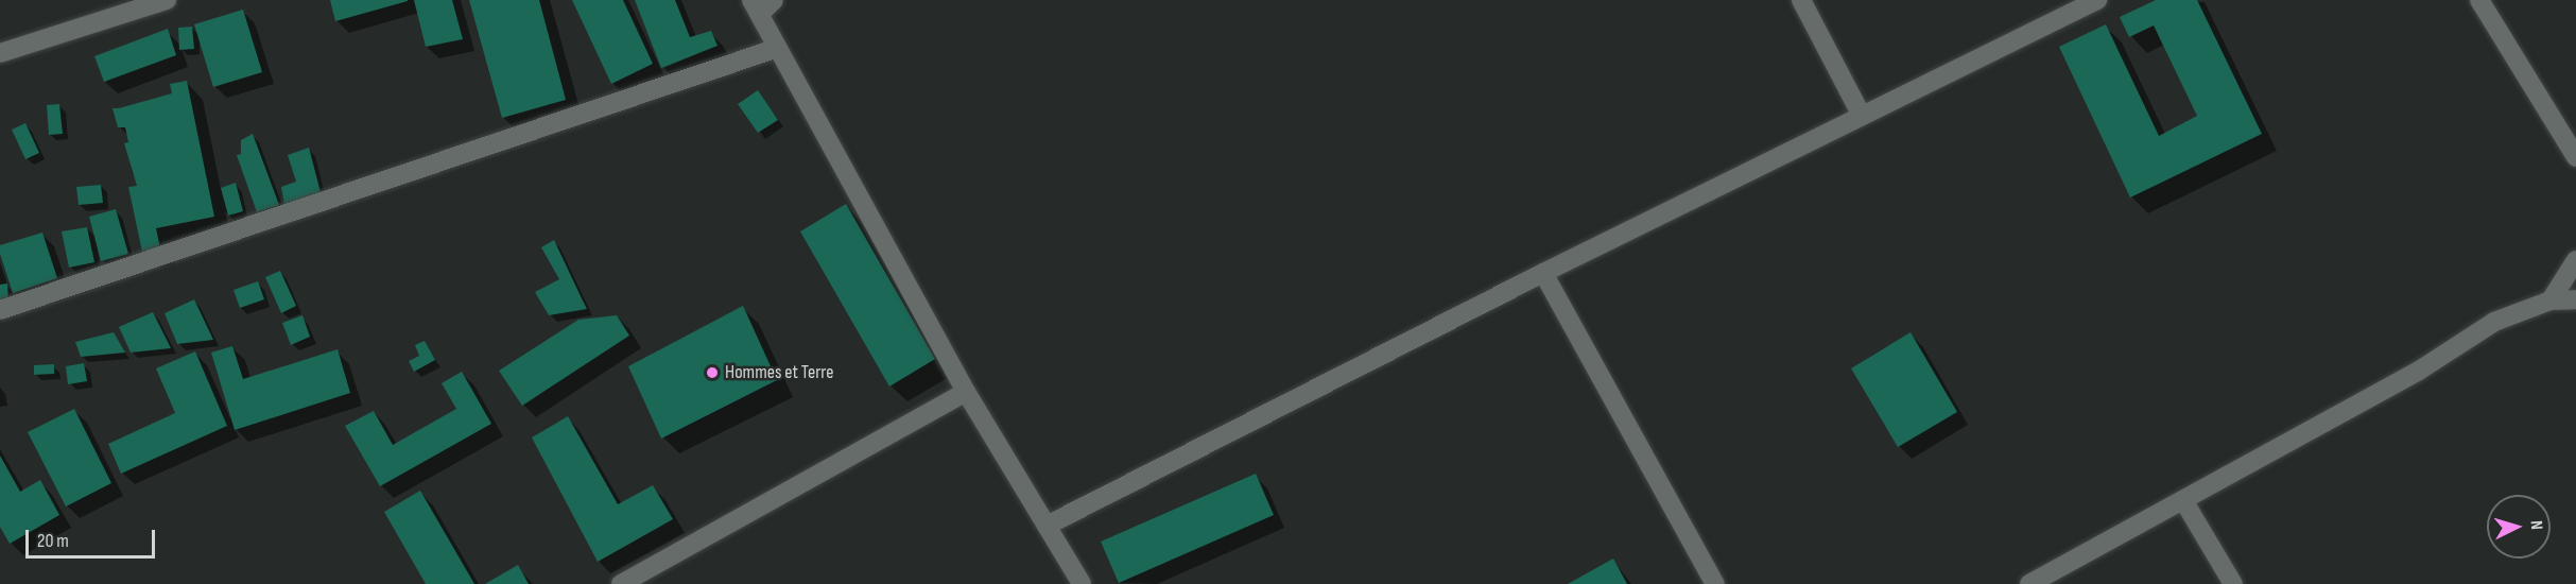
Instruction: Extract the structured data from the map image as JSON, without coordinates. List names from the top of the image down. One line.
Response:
{"places":["Hommes et Terre"],"scale_bar":"20 m","north":"right"}
